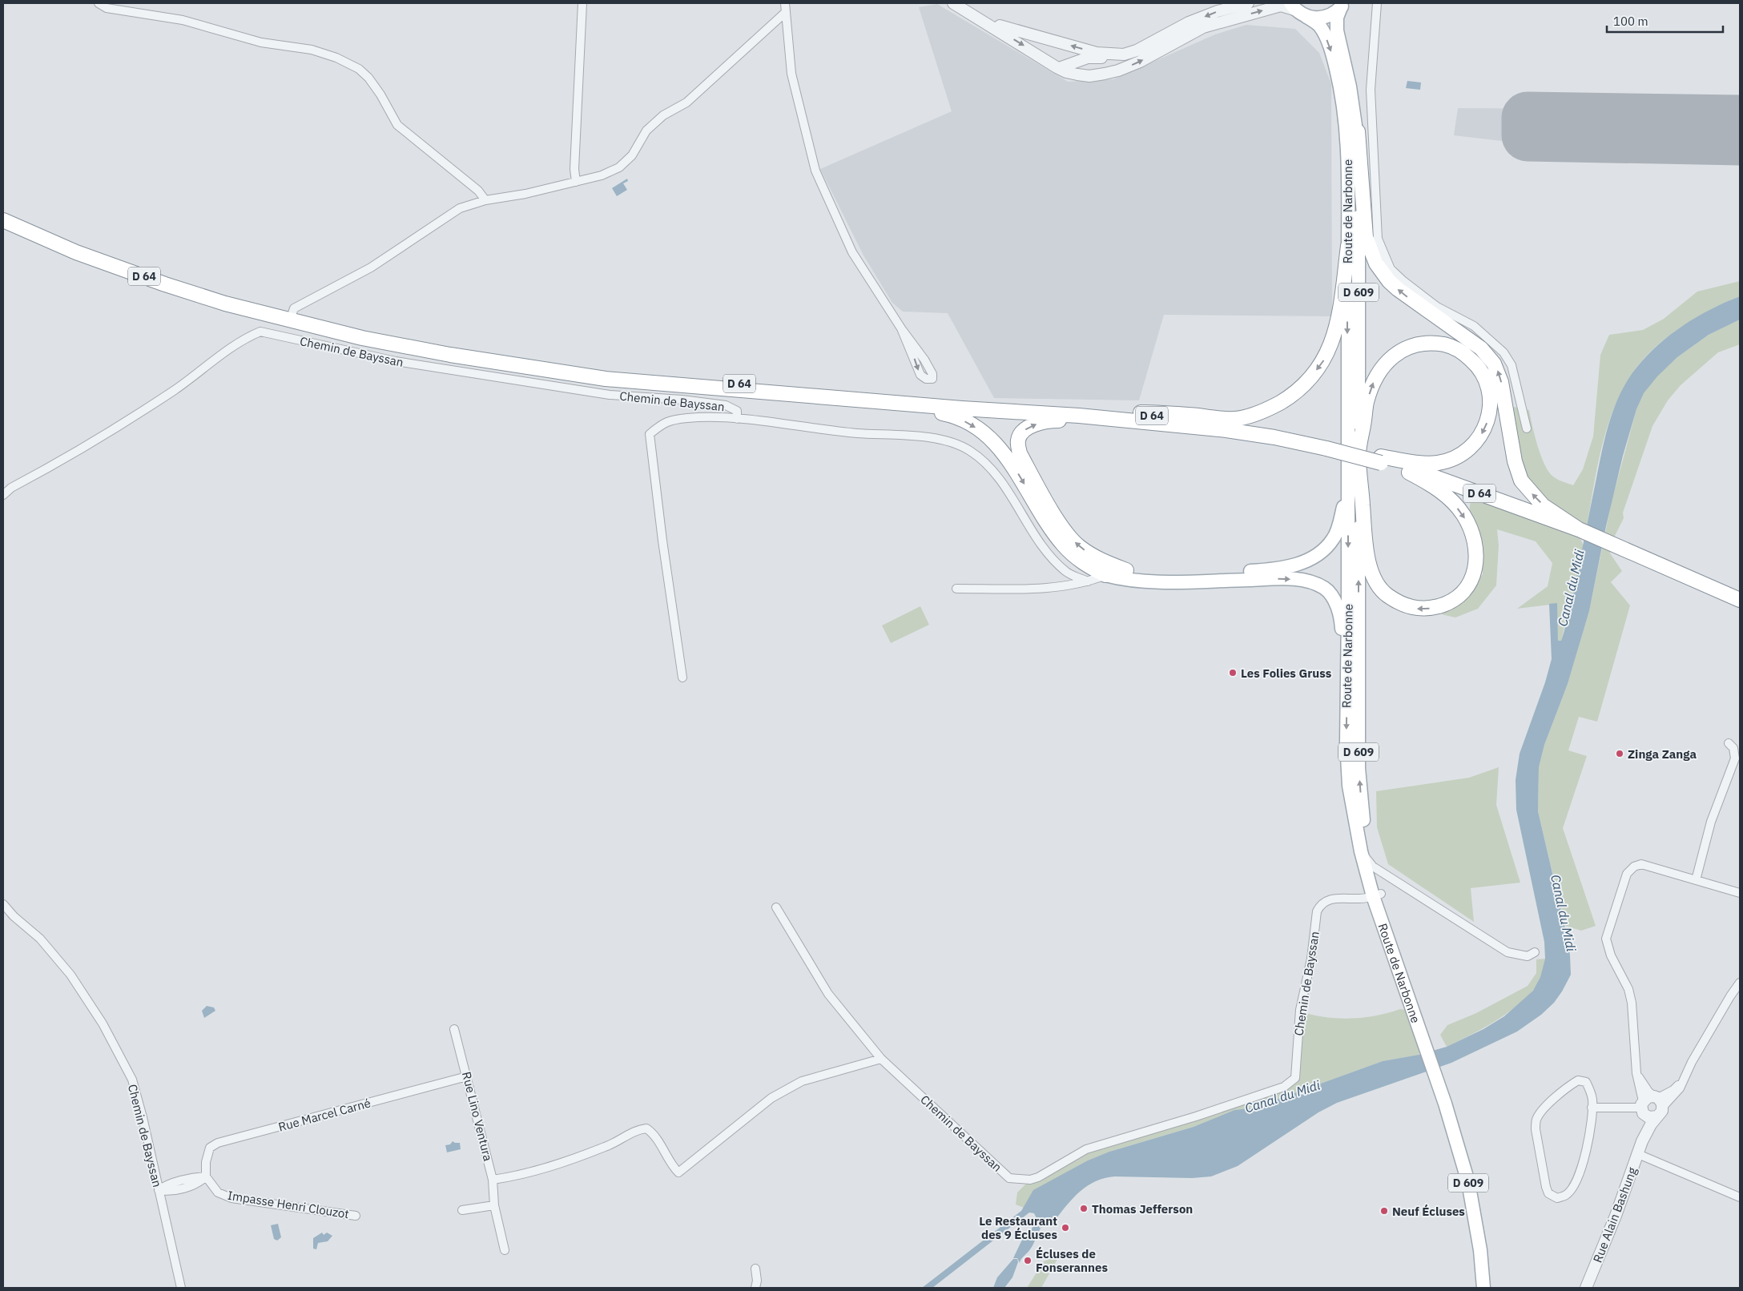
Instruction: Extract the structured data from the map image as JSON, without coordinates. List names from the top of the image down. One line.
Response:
{"streets":{"highway":["D 64"],"main road":["Route de Narbonne","D 609"],"street":["Chemin de Bayssan","Rue Marcel Carné","Rue Lino Ventura","Impasse Henri Clouzot","Rue Alain Bashung"]},"crossings":[["Route de Narbonne","Chemin de Bayssan"],["Rue Marcel Carné","Rue Lino Ventura"],["Rue Marcel Carné","Impasse Henri Clouzot"]],"water":["Canal du Midi"],"places":["Les Folies Gruss","Zinga Zanga","Thomas Jefferson","Neuf Écluses","Le Restaurant des 9 Écluses","Écluses de Fonserannes"],"scale_bar":"100 m"}
